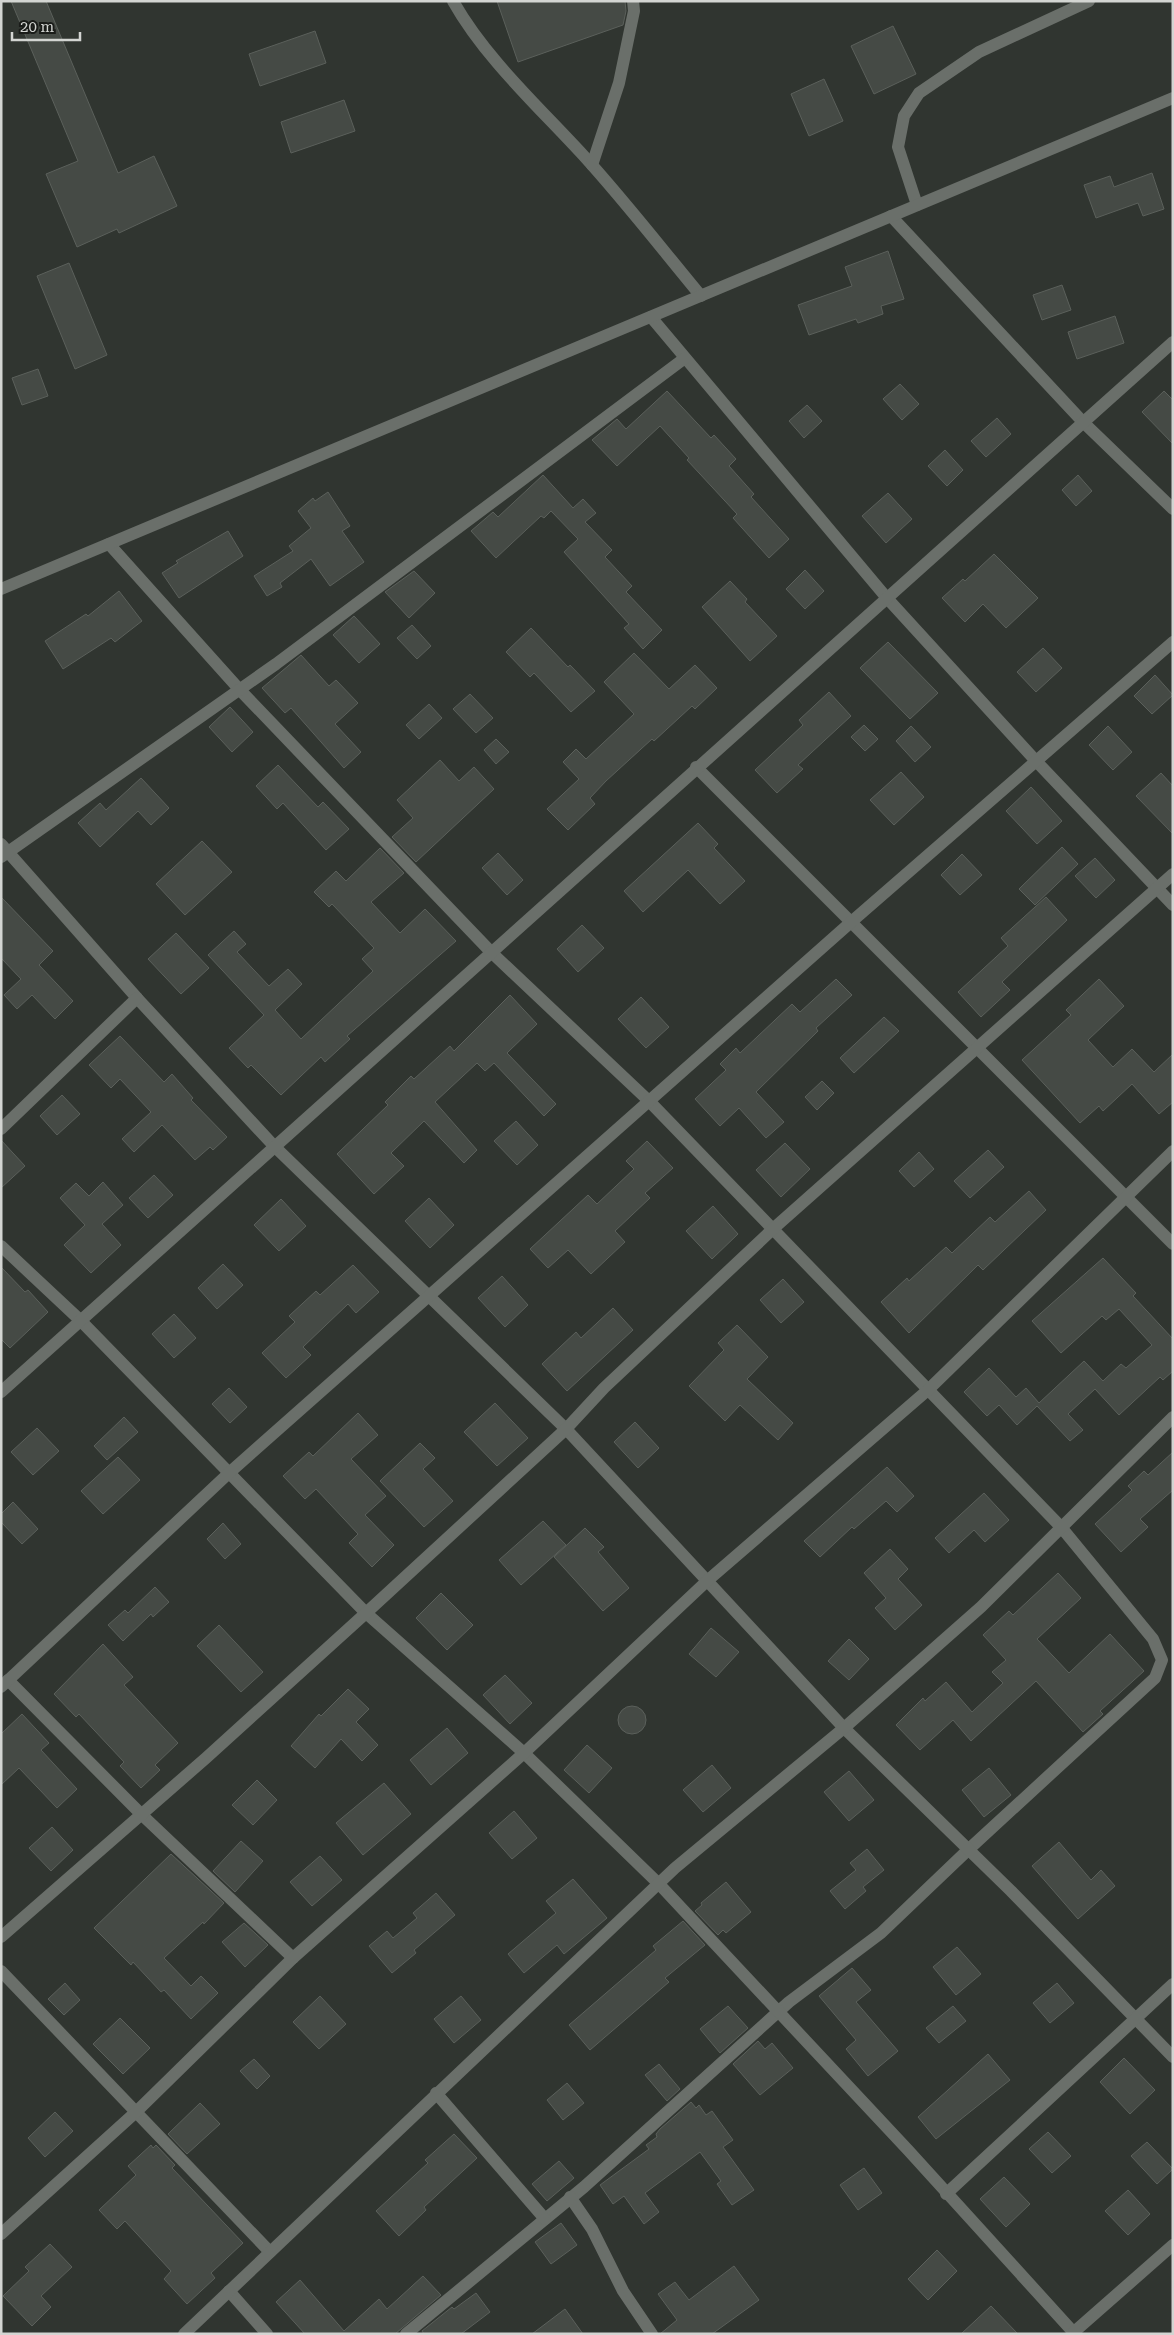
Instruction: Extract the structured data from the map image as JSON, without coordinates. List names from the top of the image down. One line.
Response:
{"scale_bar":"20 m"}
